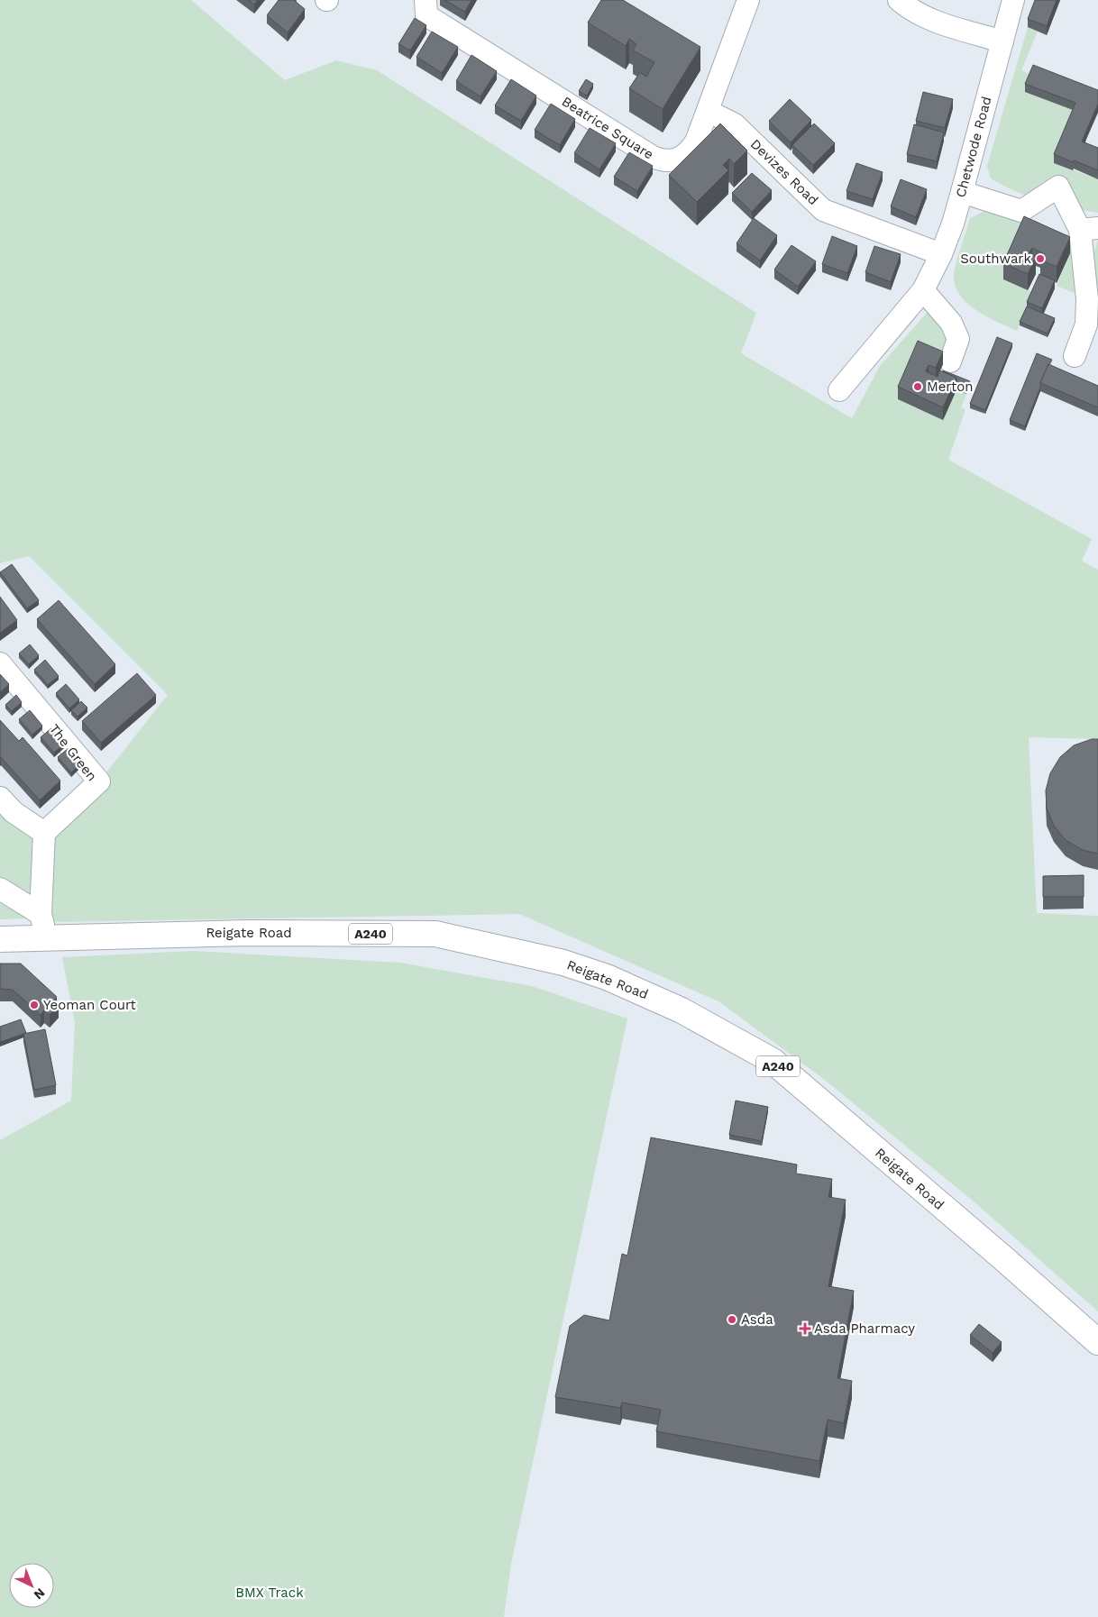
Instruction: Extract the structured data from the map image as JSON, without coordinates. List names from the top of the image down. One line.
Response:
{"streets":{"highway":["Reigate Road","A240"],"street":["Beatrice Square","Chetwode Road","Devizes Road","The Green"]},"crossings":[["Beatrice Square","Devizes Road"],["Chetwode Road","Devizes Road"]],"parks":["BMX Track"],"places":{"other":["Southwark","Merton","Yeoman Court","Asda"],"health":["Asda Pharmacy"]},"north":"bottom right"}
